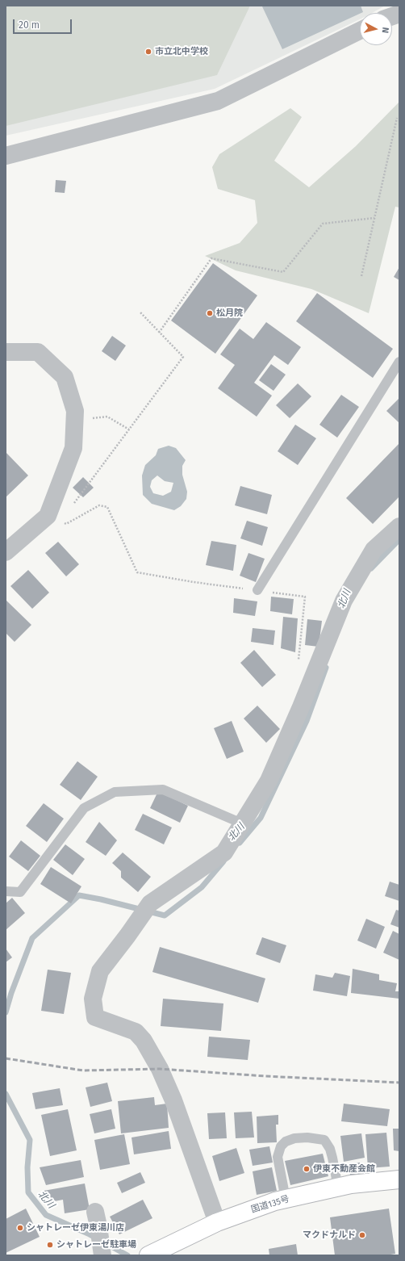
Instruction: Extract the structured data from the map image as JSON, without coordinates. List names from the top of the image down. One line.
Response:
{"streets":{"highway":["国道135号"]},"water":["北川"],"places":["市立北中学校","松月院","伊東不動産会館","シャトレーゼ伊東湯川店","マクドナルド","シャトレーゼ駐車場"],"scale_bar":"20 m","north":"right"}
